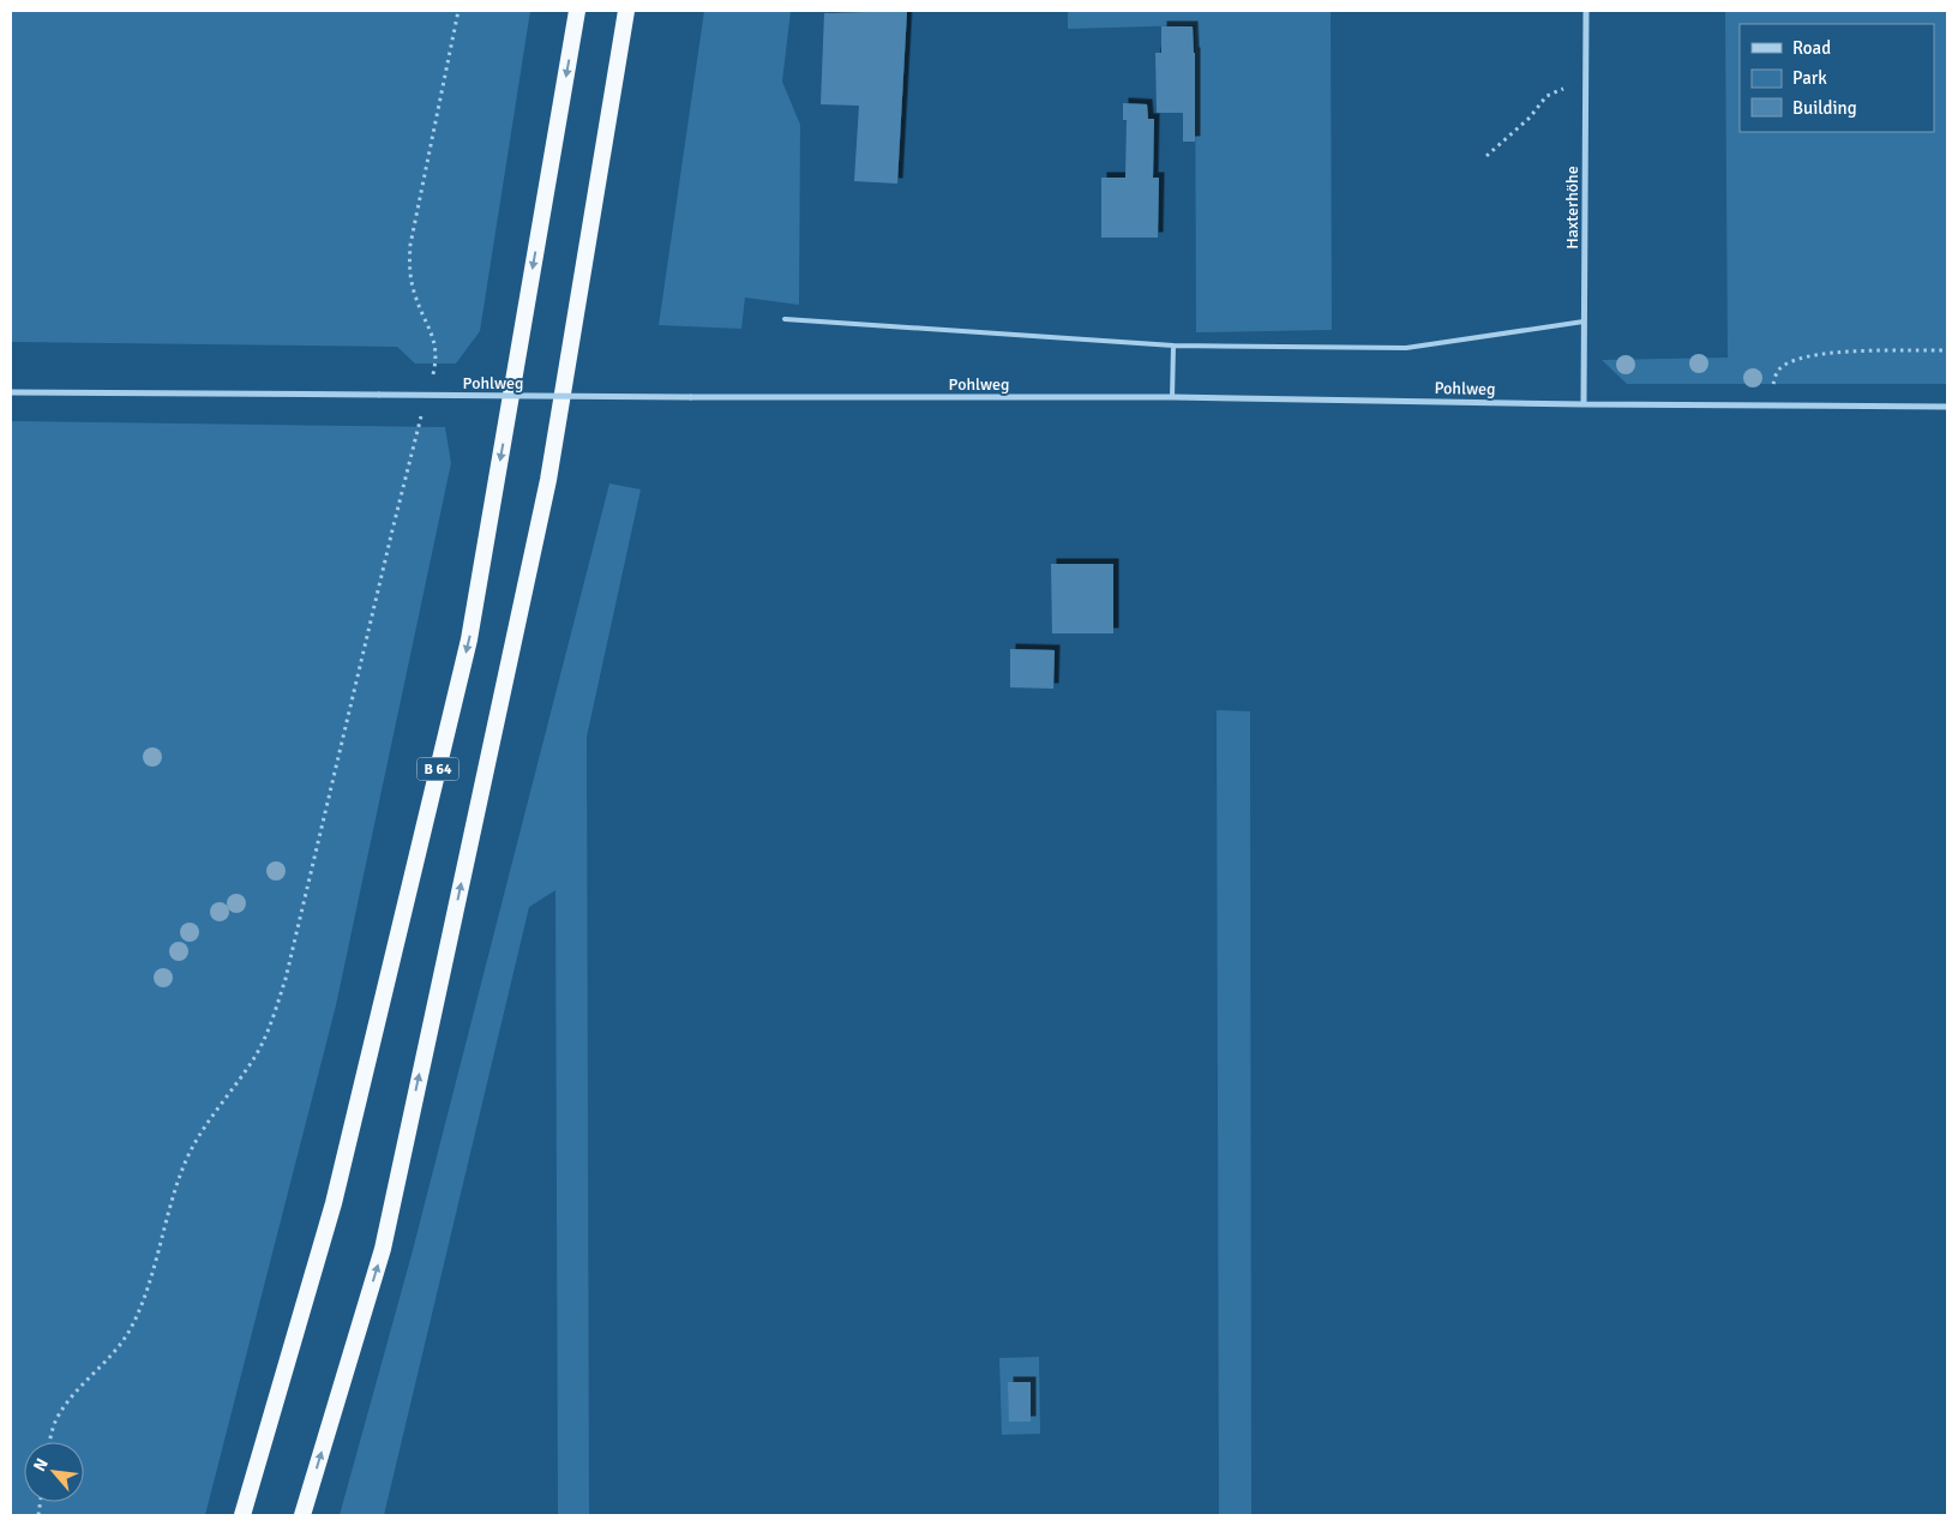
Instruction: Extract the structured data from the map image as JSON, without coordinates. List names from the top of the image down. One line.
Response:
{"streets":{"highway":["B 64"],"street":["Haxterhöhe","Pohlweg"]},"crossings":[["Haxterhöhe","Pohlweg"]],"legend":["Road","Park","Building"],"north":"top left"}
